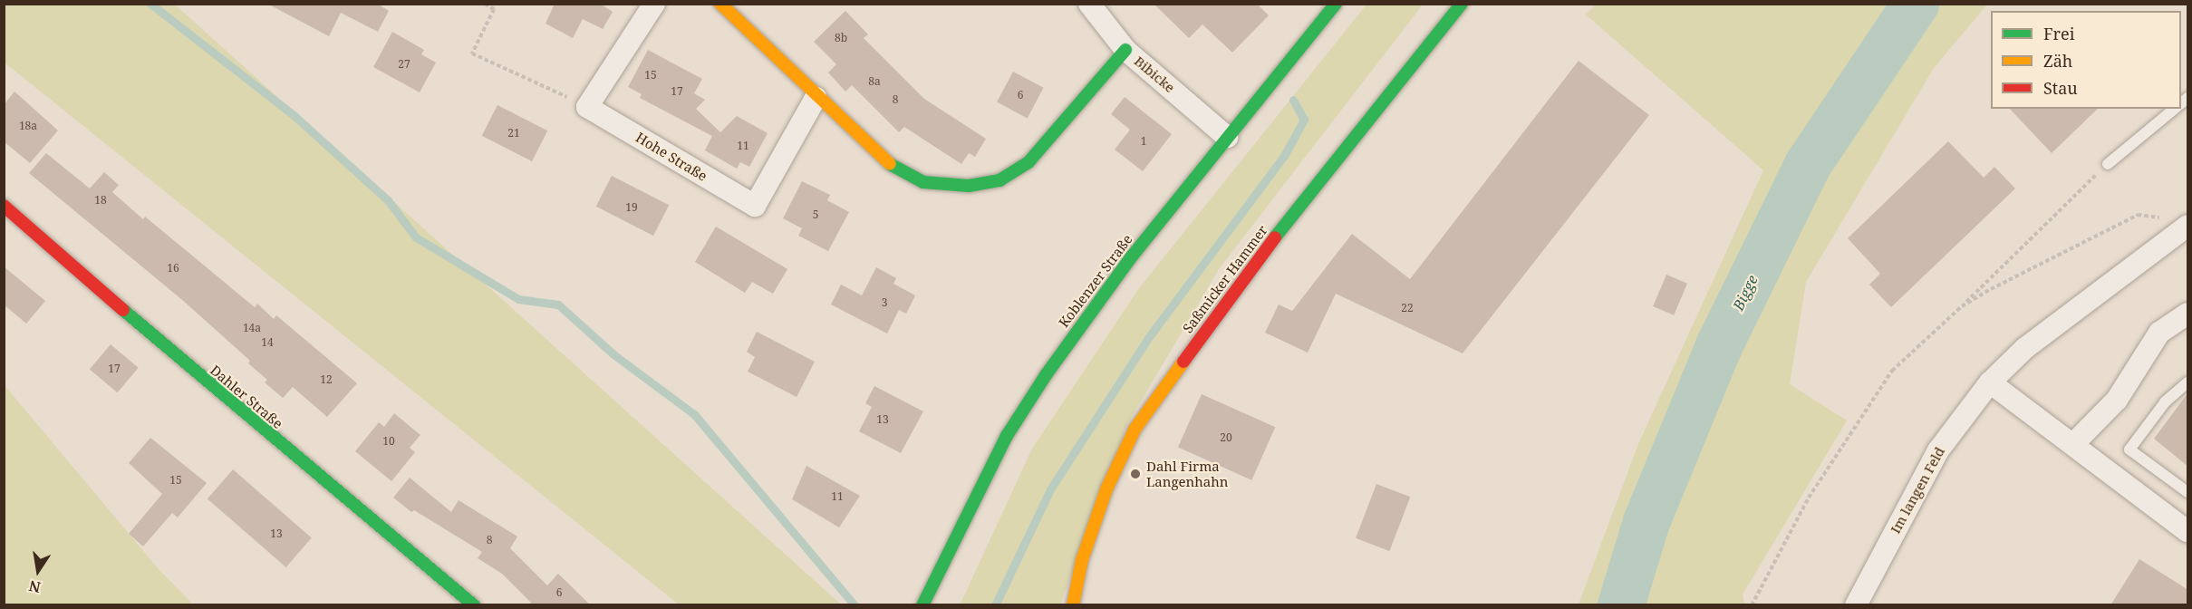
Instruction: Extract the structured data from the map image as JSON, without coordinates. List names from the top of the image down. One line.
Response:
{"streets":{"street":["Bibicke","Hohe Straße","Saßmicker Hammer","Koblenzer Straße","Dahler Straße","Im langen Feld"]},"crossings":[["Bibicke","Koblenzer Straße"]],"water":["Bigge"],"places":["Dahl Firma Langenhahn"],"house_numbers":["8b","27","15","8a","17","6","8","18a","21","1","11","18","19","5","16","3","22","14a","14","17","12","13","20","10","15","11","13","8","6"],"legend":["Frei","Zäh","Stau"],"north":"bottom"}
